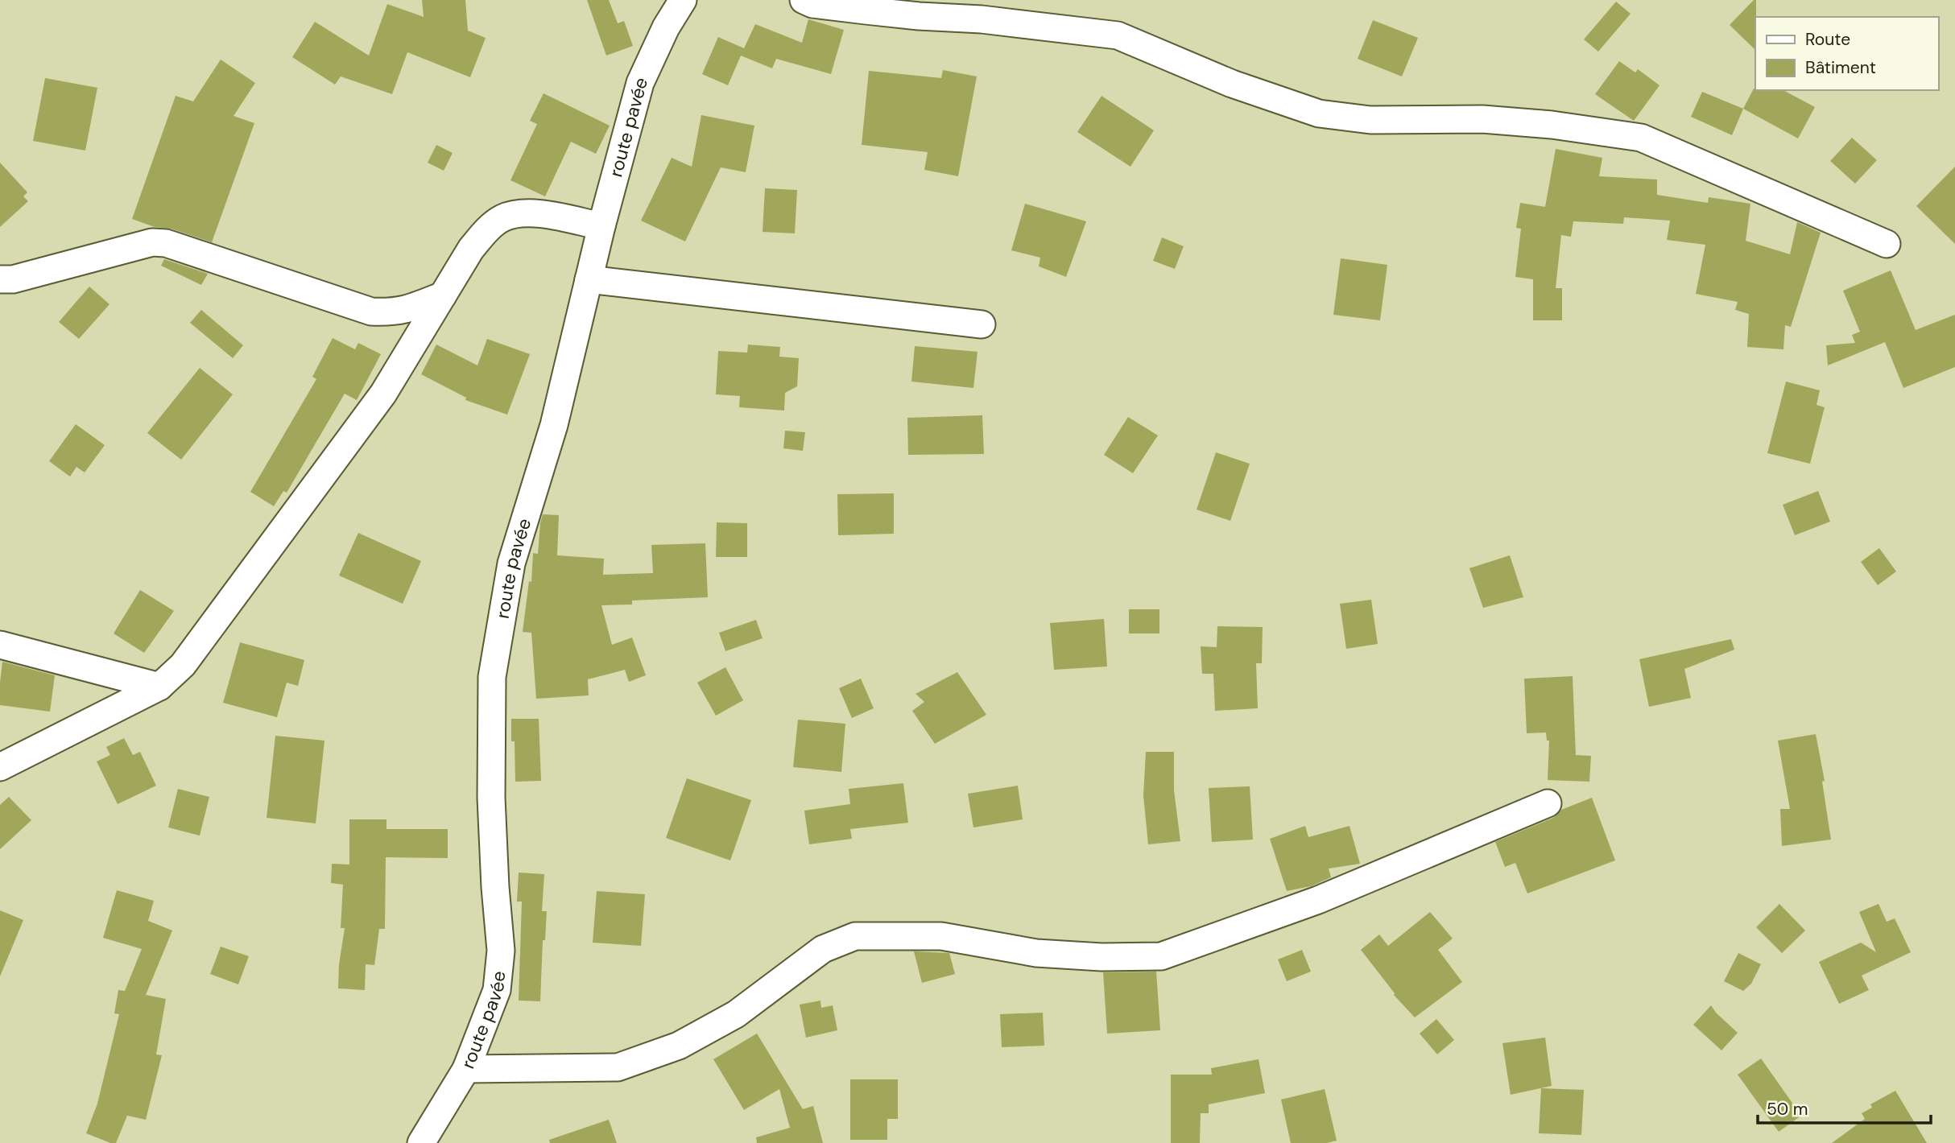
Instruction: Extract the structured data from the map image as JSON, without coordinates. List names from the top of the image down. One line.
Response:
{"streets":{"street":["route pavée"]},"legend":["Route","Bâtiment"],"scale_bar":"50 m"}
